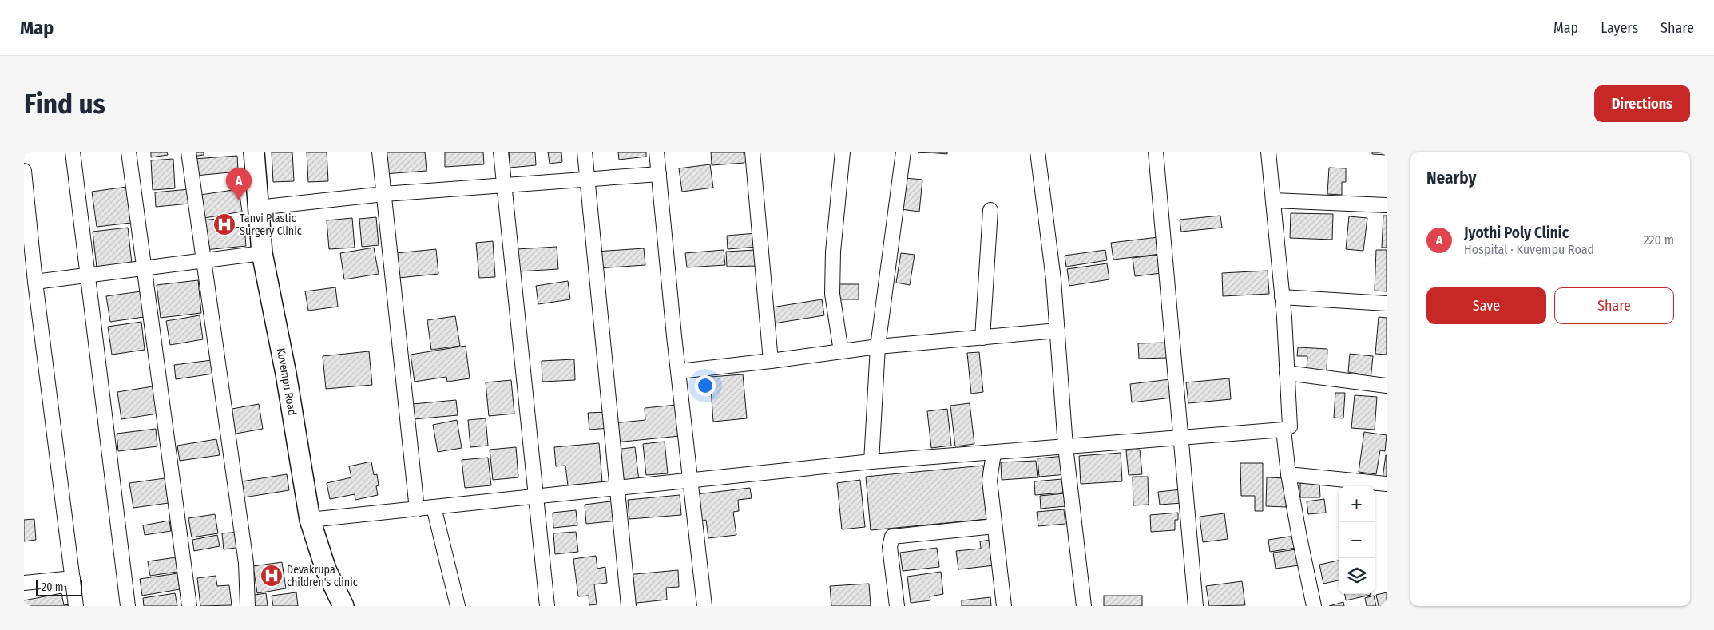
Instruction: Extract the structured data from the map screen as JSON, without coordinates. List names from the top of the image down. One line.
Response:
{"streets":{"main road":["Kuvempu Road"]},"places":{"hospital":["Tanvi Plastic Surgery Clinic","Devakrupa children's clinic"]},"scale_bar":"20 m","page":{"header":"Map","nav":["Map","Layers","Share"],"buttons":["Directions",["Save","Share"]],"title":"Find us","heading":"Nearby","pins":"A","list":[{"mark":"A","name":"Jyothi Poly Clinic","note":"Hospital · Kuvempu Road","value":"220 m"}],"map_buttons":["+","−"],"scale":"20 m"}}
